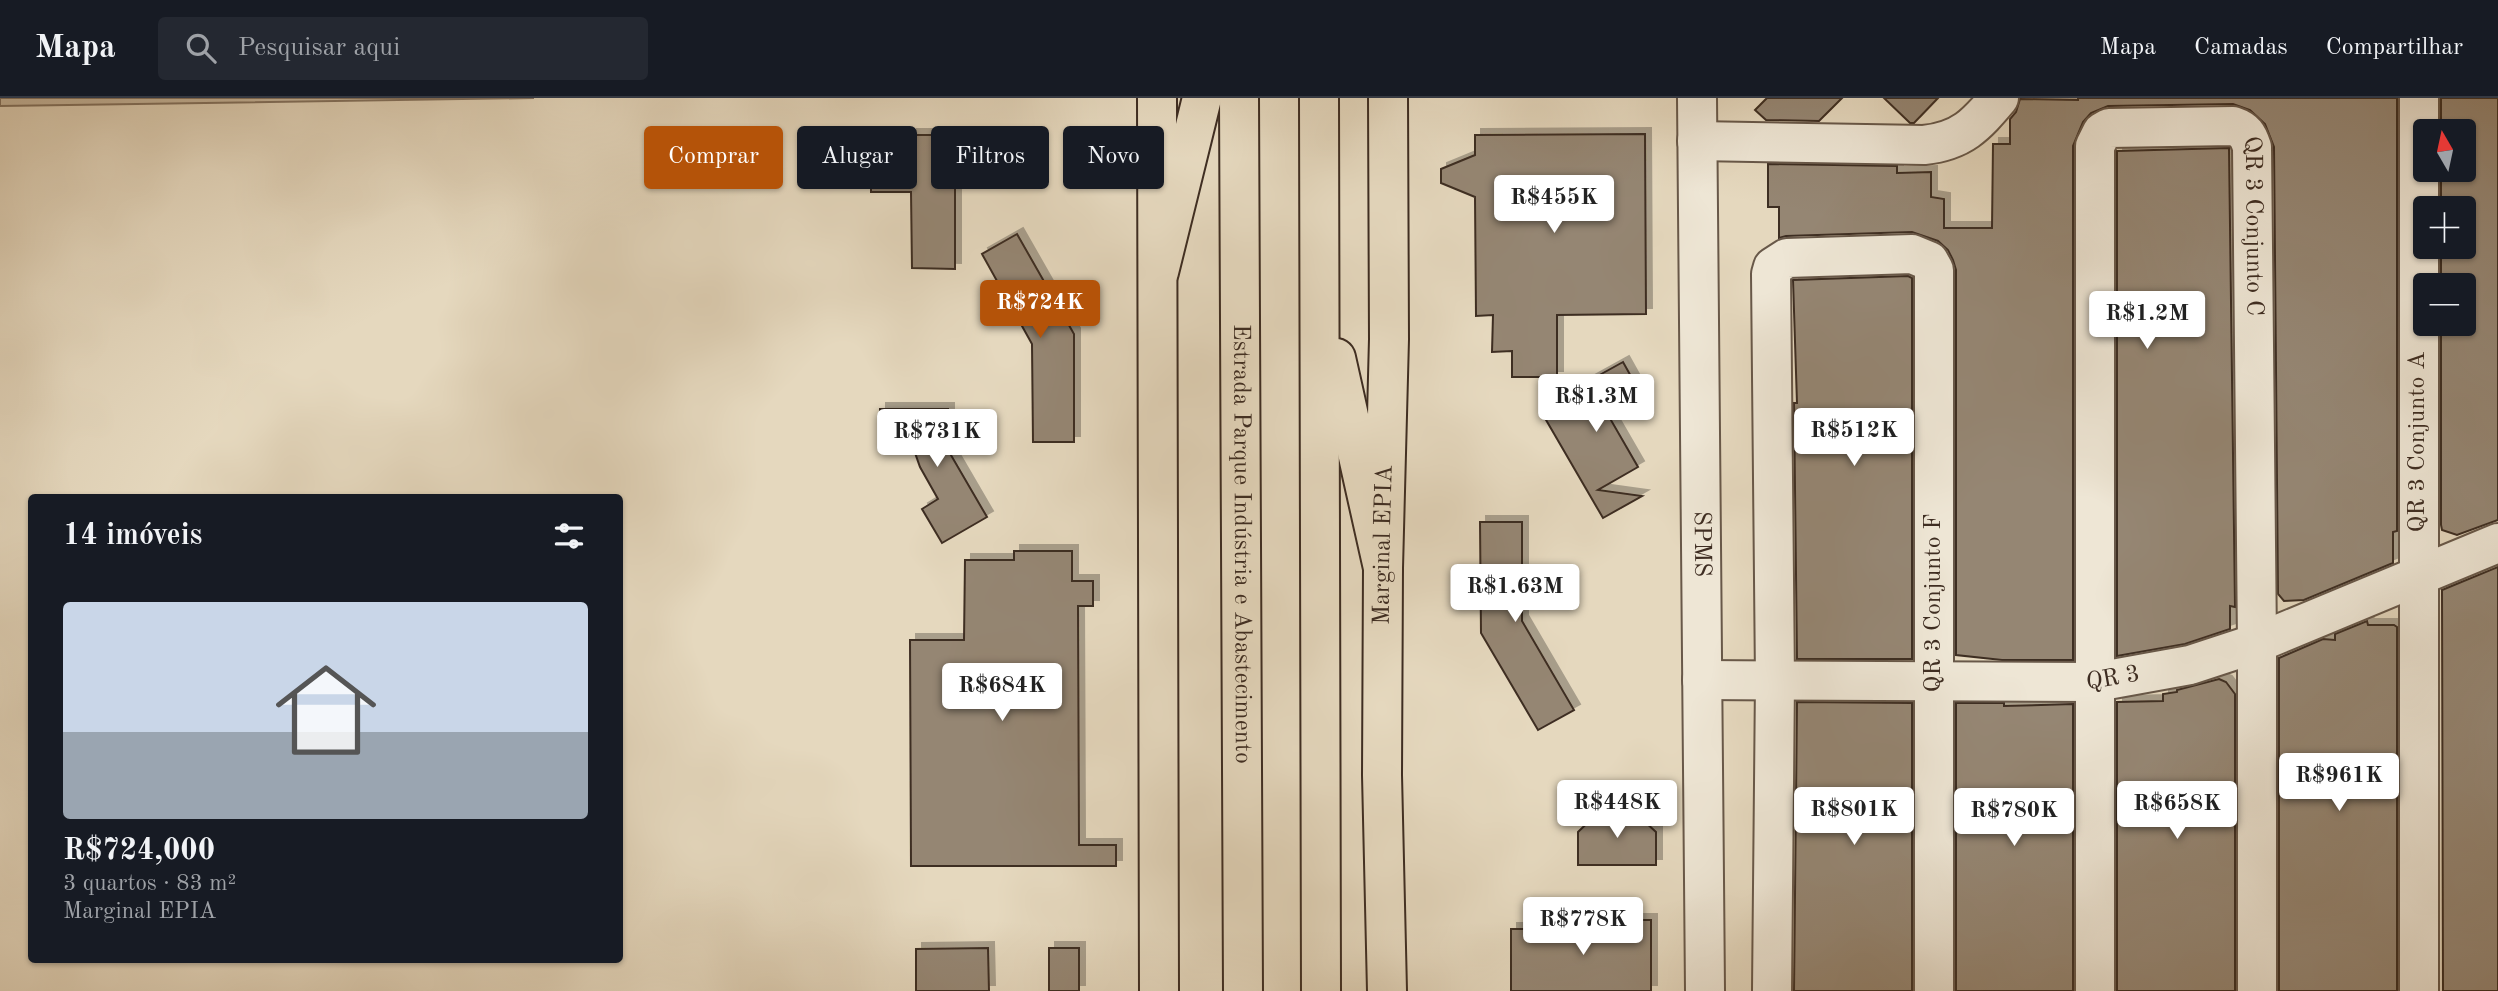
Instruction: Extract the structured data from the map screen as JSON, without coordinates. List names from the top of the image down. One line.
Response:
{"streets":{"main road":["Estrada Parque Indústria e Abastecimento","Marginal EPIA"],"street":["QR 3 Conjunto C","QR 3 Conjunto A","SPMS","QR 3 Conjunto F","QR 3"]},"crossings":[["QR 3 Conjunto C","QR 3"],["QR 3 Conjunto A","QR 3"],["SPMS","QR 3"],["QR 3 Conjunto F","QR 3"]],"north":"top","page":{"header":"Mapa","search":"Pesquisar aqui","nav":["Mapa","Camadas","Compartilhar"],"map_buttons":["+","−"],"chip":["Comprar","Alugar","Filtros","Novo"],"price":["R$455K","R$724K","R$1.2M","R$1.3M","R$512K","R$731K","R$1.63M","R$684K","R$961K","R$448K","R$658K","R$801K","R$780K","R$778K"],"heading":"14 imóveis","list":[{"name":"R$724,000","note":"3 quartos · 83 m² · Marginal EPIA"}]}}
